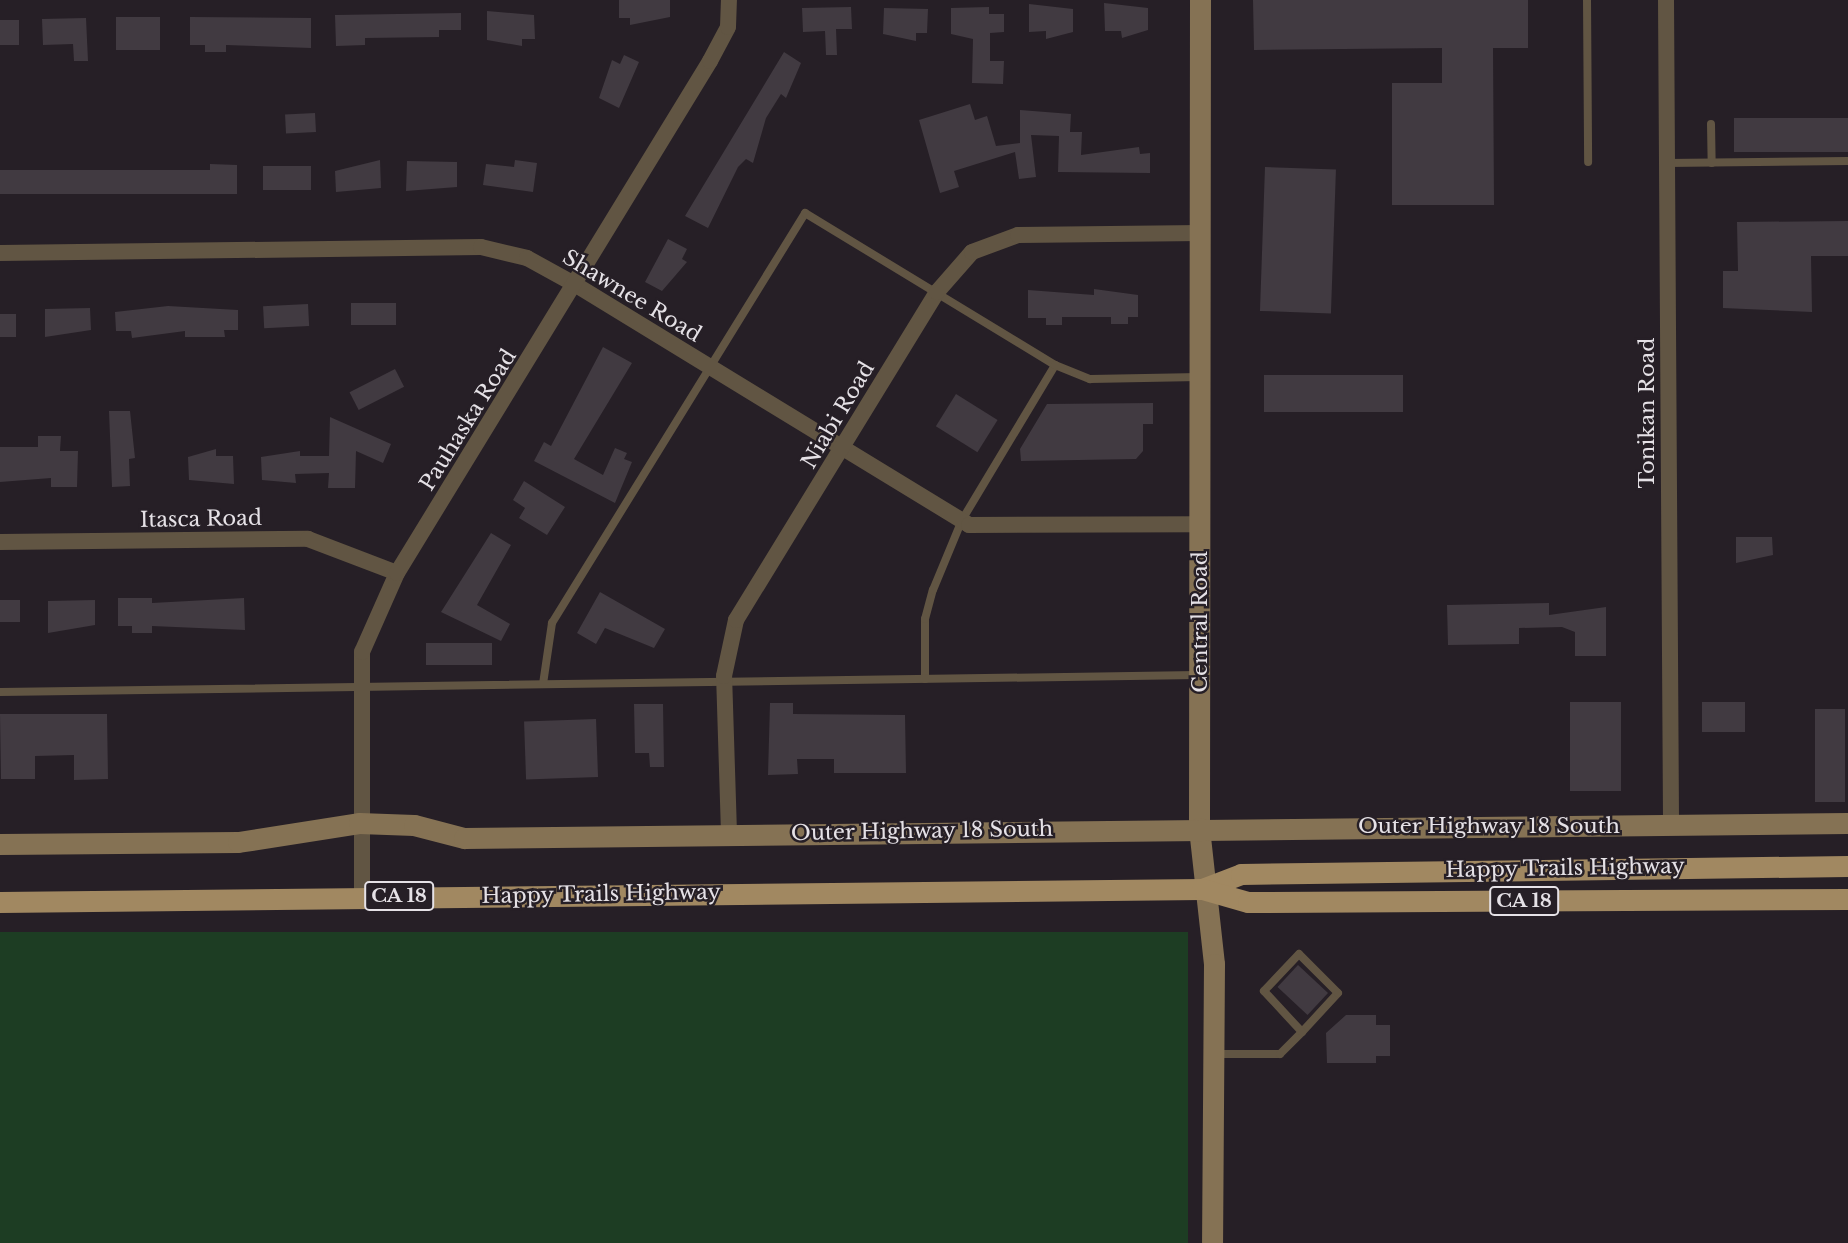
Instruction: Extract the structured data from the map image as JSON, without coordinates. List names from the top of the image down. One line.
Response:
{"streets":{"main road":["Happy Trails Highway","CA 18"],"street":["Shawnee Road","Tonikan Road","Niabi Road","Pauhaska Road","Itasca Road","Central Road","Outer Highway 18 South"]},"crossings":[["Shawnee Road","Niabi Road"],["Shawnee Road","Pauhaska Road"],["Shawnee Road","Central Road"],["Tonikan Road","Outer Highway 18 South"],["Niabi Road","Central Road"],["Niabi Road","Outer Highway 18 South"],["Pauhaska Road","Itasca Road"],["Pauhaska Road","Outer Highway 18 South"],["Pauhaska Road","Happy Trails Highway"],["Central Road","Outer Highway 18 South"],["Central Road","Happy Trails Highway"]]}
